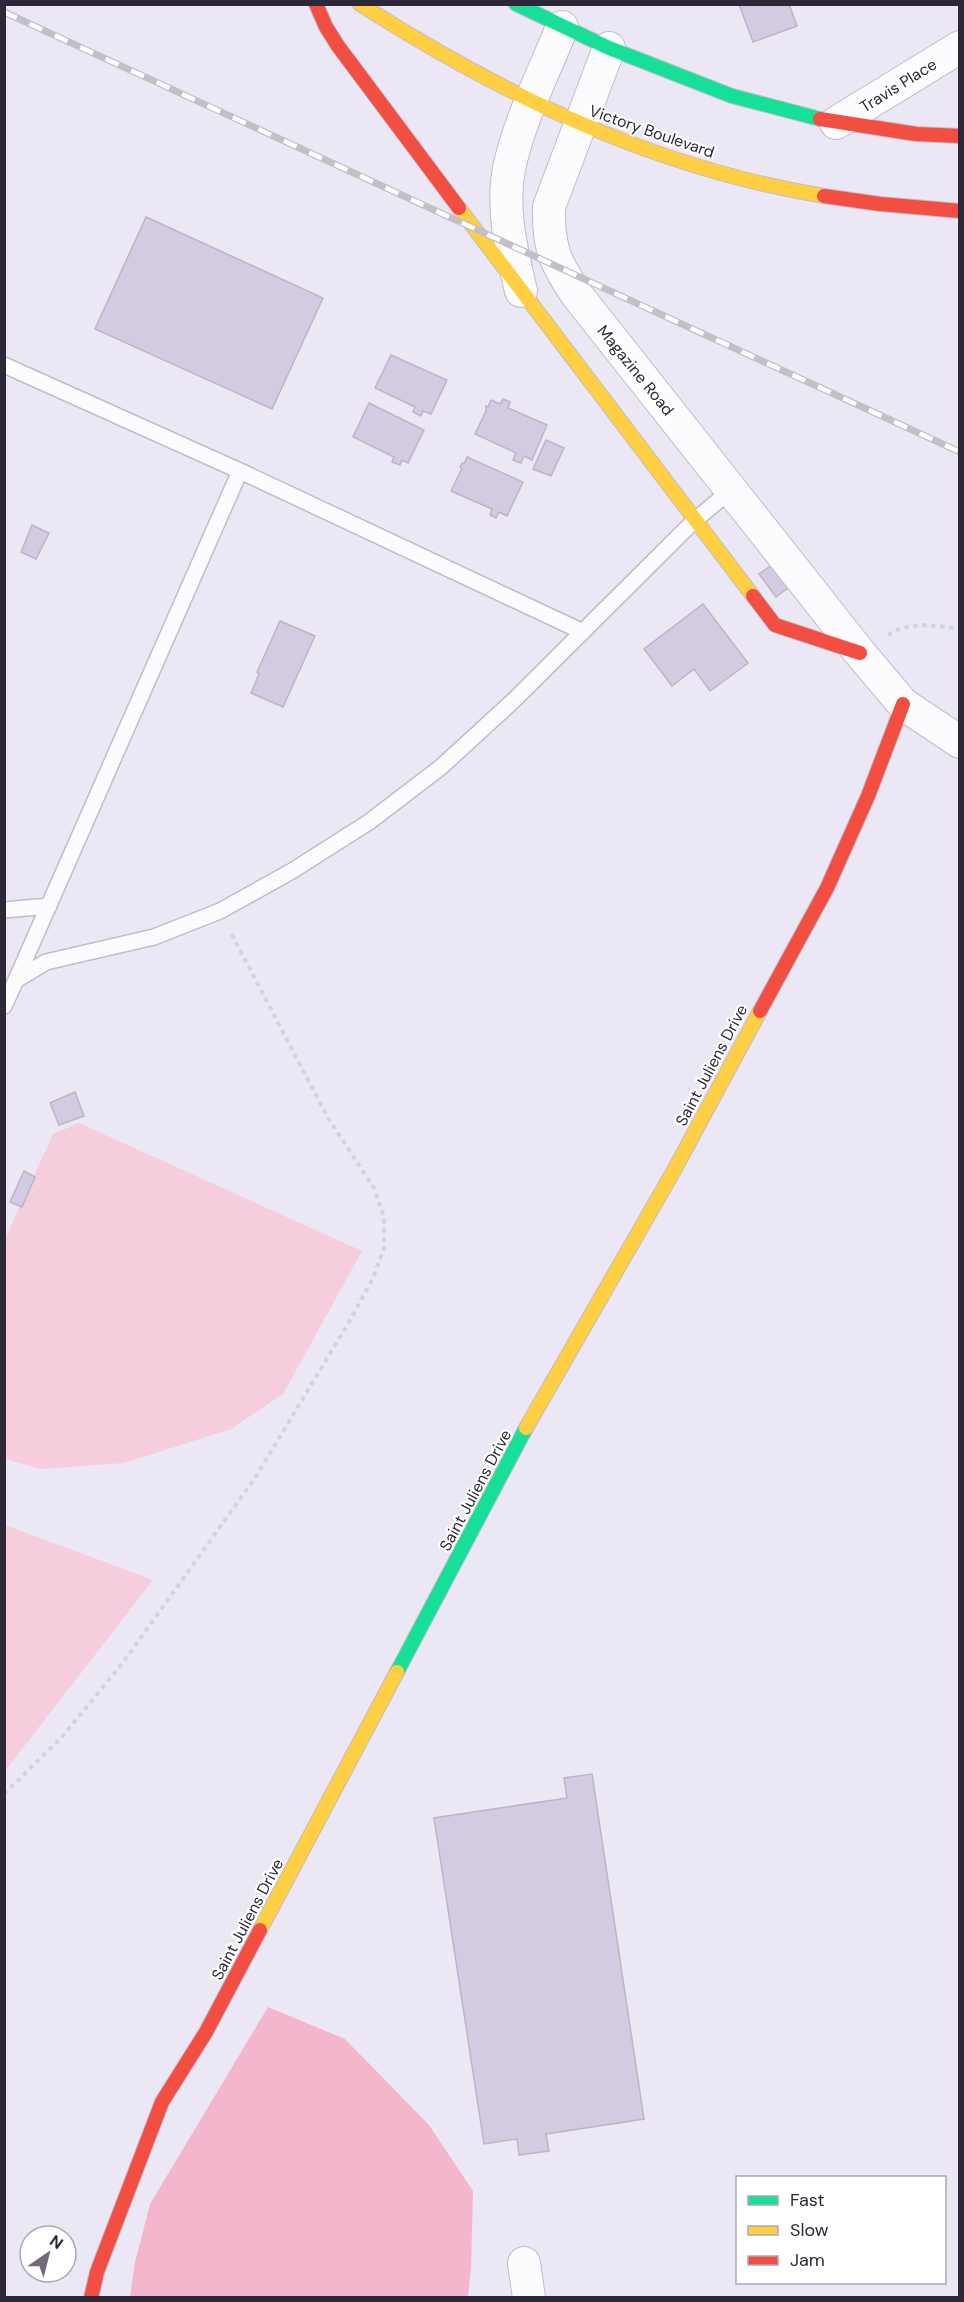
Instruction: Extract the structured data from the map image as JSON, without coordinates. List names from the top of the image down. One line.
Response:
{"streets":{"street":["Travis Place","Victory Boulevard","Magazine Road","Saint Juliens Drive"]},"crossings":[["Victory Boulevard","Magazine Road"],["Magazine Road","Saint Juliens Drive"]],"legend":["Fast","Slow","Jam"],"north":"top right"}
